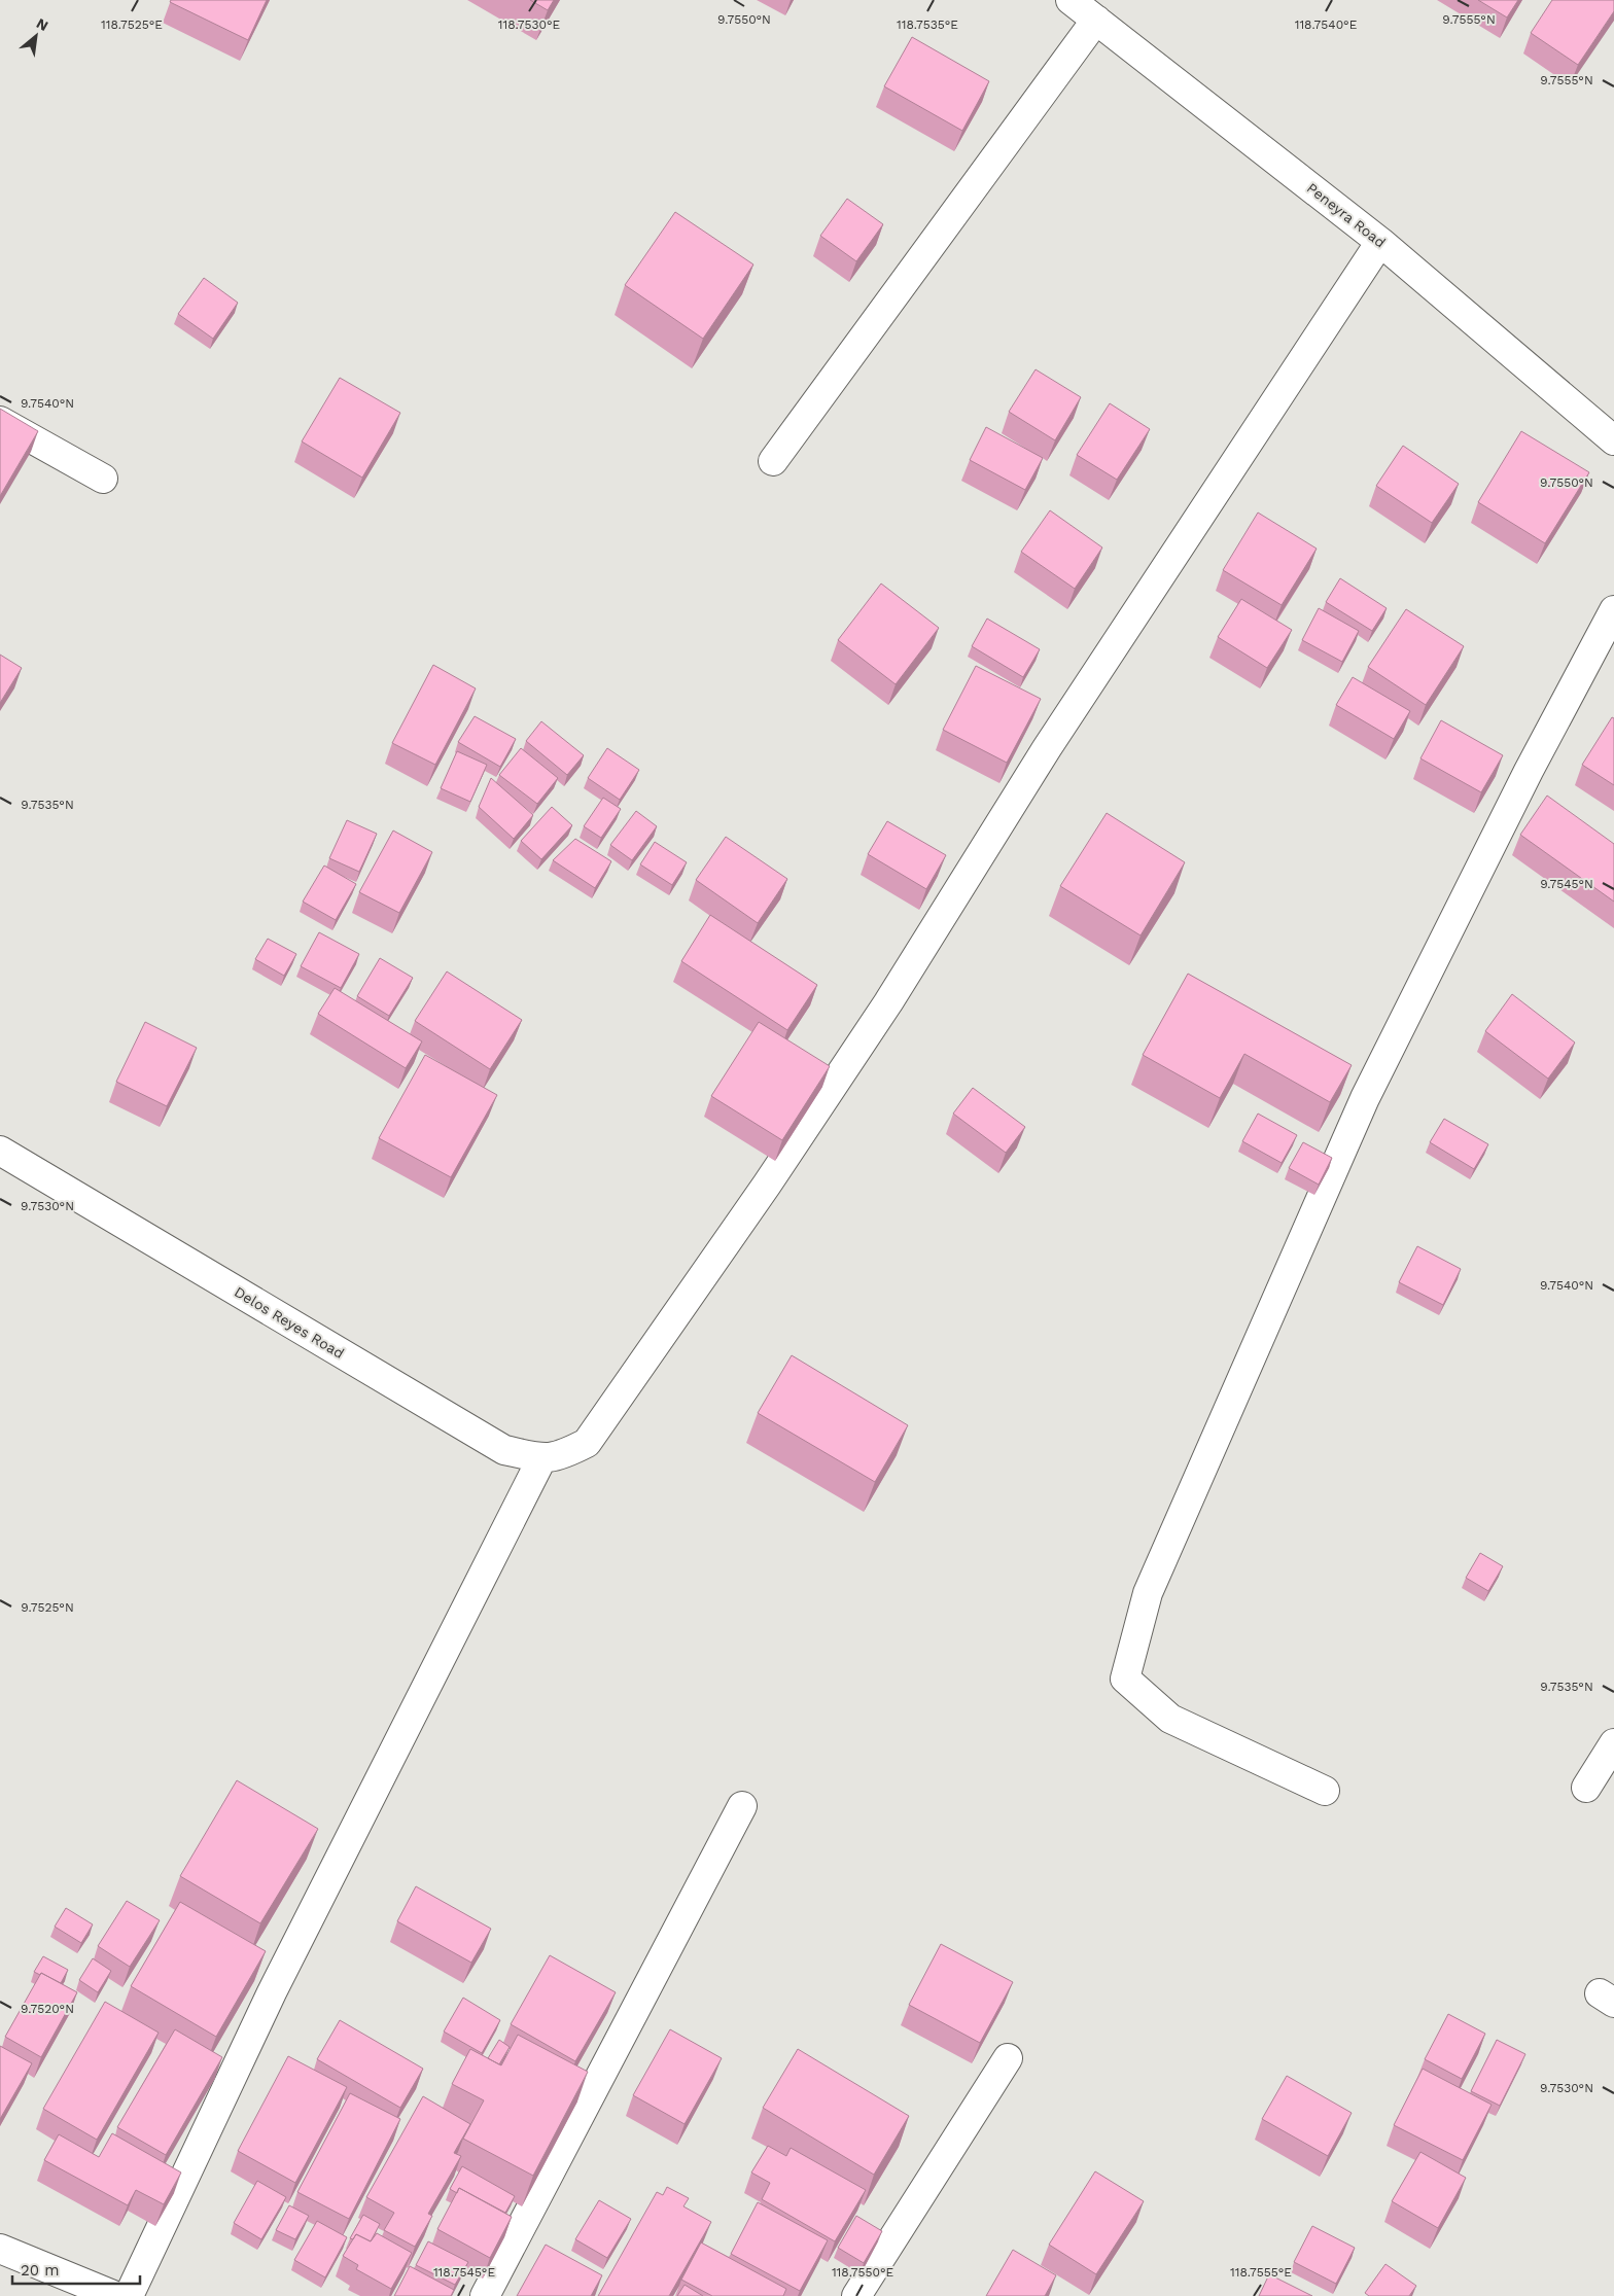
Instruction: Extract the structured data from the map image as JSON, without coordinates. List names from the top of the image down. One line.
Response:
{"streets":{"street":["Peneyra Road","Delos Reyes Road"]},"crossings":[["Peneyra Road","Delos Reyes Road"]],"scale_bar":"20 m","north":"top right","coordinates":["9.7550°N","9.7555°N","118.7525°E","118.7530°E","118.7535°E","118.7540°E","9.7540°N","9.7535°N","9.7545°N","9.7530°N","9.7525°N","9.7520°N","118.7545°E","118.7550°E","118.7555°E"]}
